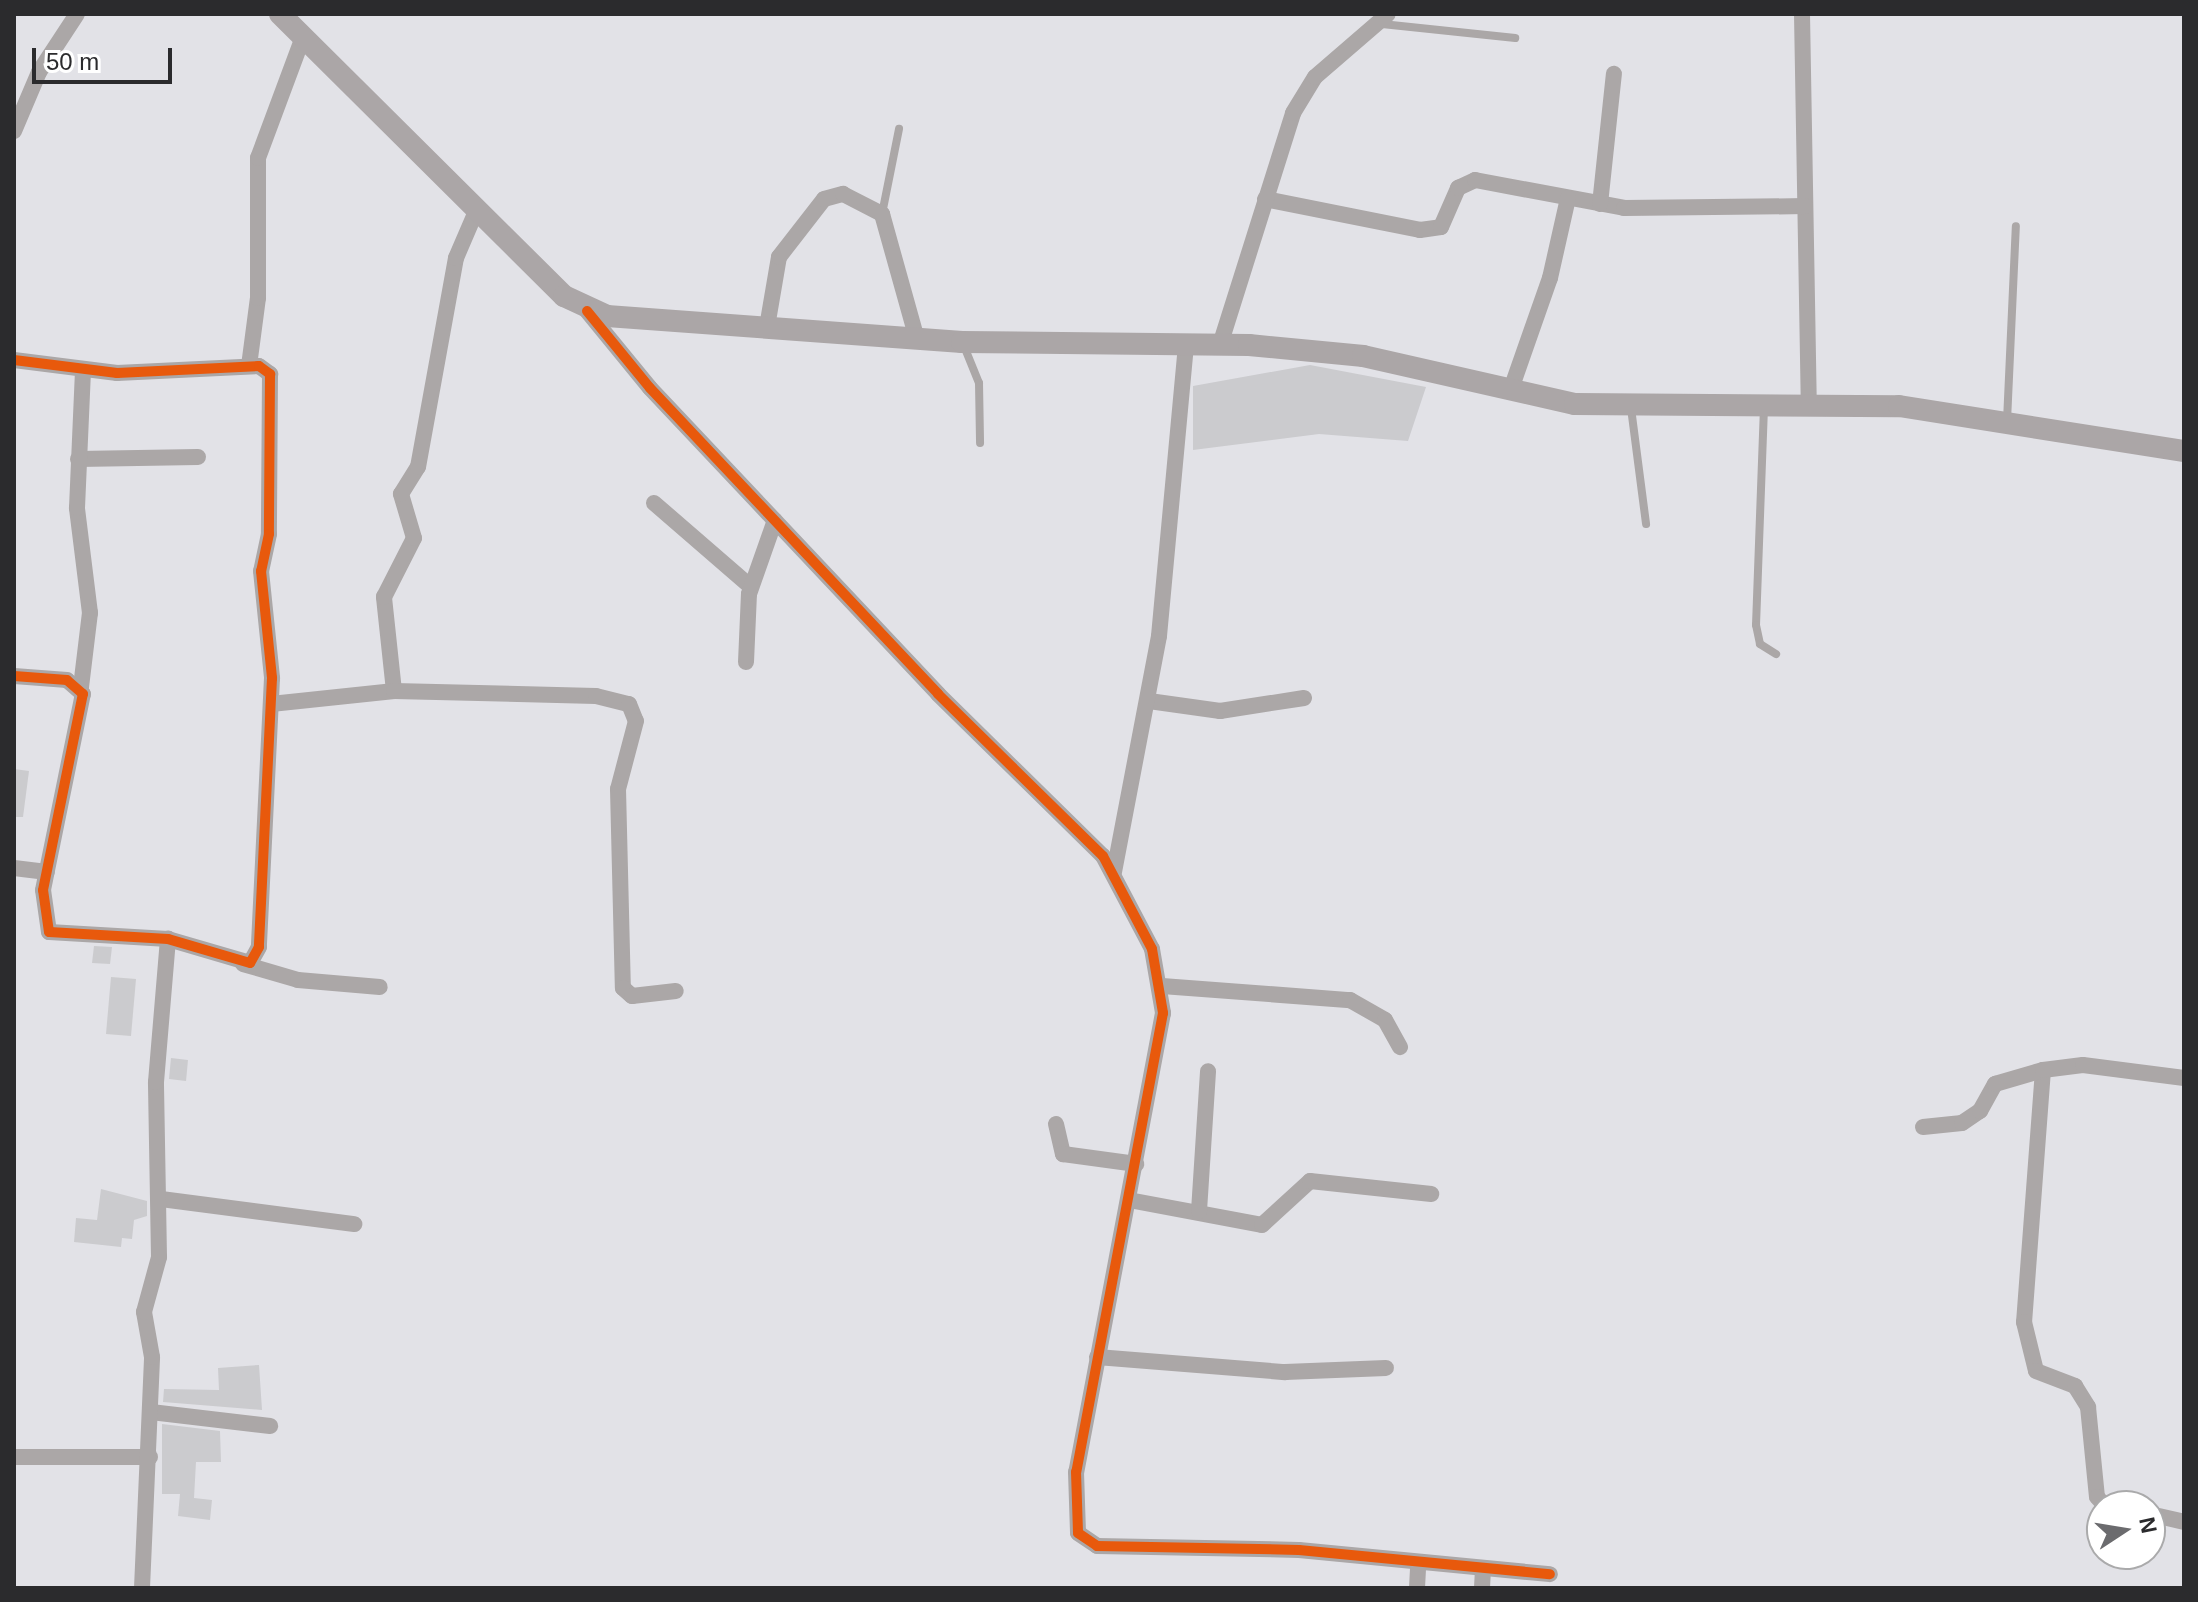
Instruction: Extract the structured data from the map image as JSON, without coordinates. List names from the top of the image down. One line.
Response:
{"scale_bar":"50 m","north":"right"}
